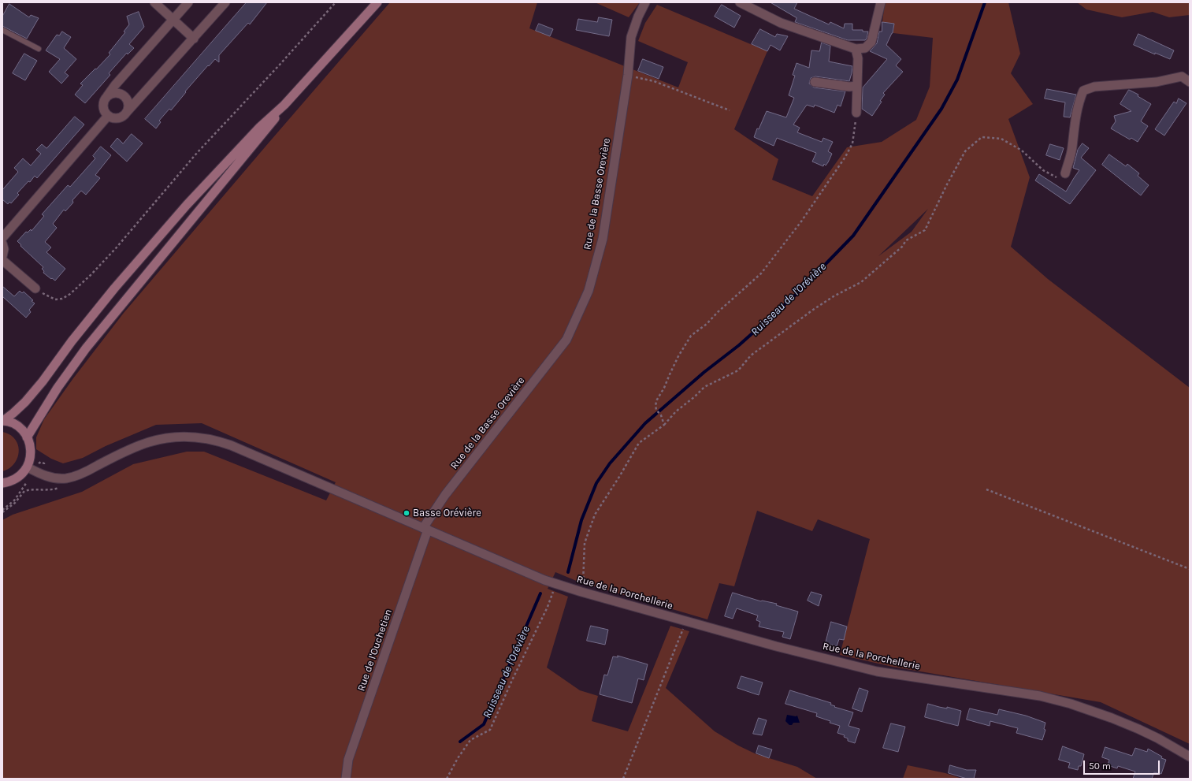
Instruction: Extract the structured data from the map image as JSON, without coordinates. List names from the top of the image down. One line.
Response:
{"streets":{"street":["Rue de la Basse Orevière","Rue de la Porchellerie","Rue de l'Ouchetien"]},"crossings":[["Rue de la Basse Orevière","Rue de la Porchellerie"],["Rue de la Basse Orevière","Rue de l'Ouchetien"],["Rue de la Porchellerie","Rue de l'Ouchetien"]],"water":["Ruisseau de l'Orévière"],"places":["Basse Orévière"],"scale_bar":"50 m"}
